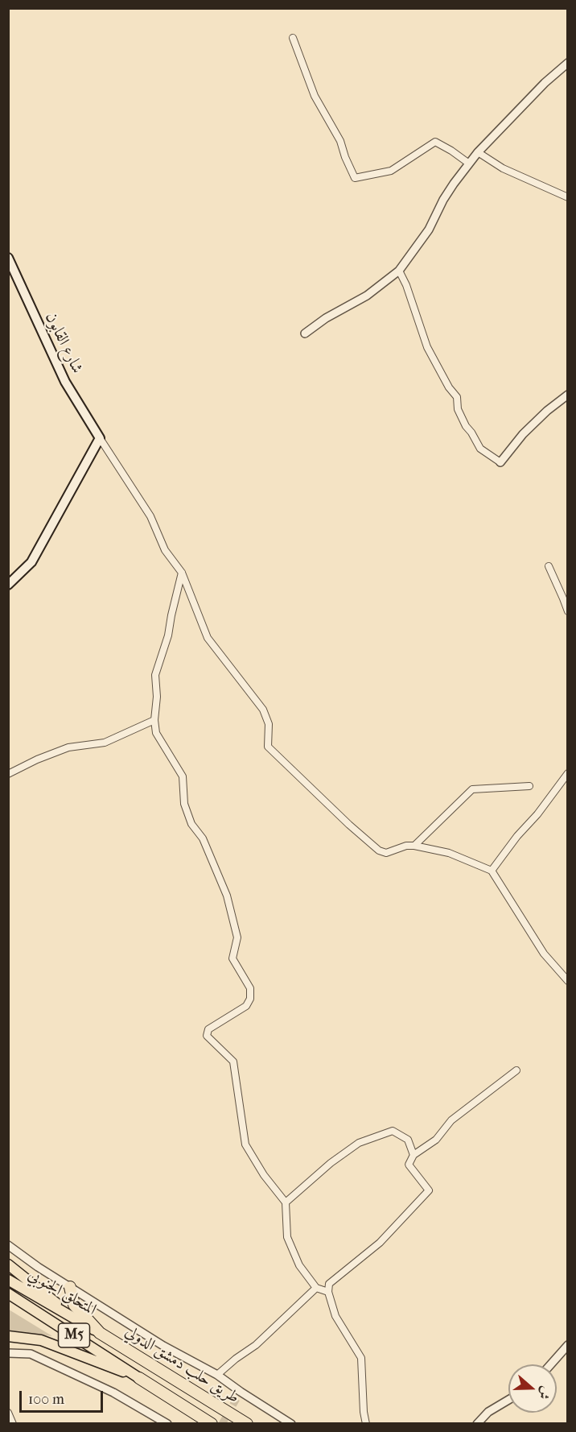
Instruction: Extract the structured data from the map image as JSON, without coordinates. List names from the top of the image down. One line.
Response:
{"streets":{"highway":["المتحلق الجنوبي","M5","طريق حلب دمشق الدولي"],"main road":["شارع القابون"]},"crossings":[["المتحلق الجنوبي","طريق حلب دمشق الدولي"]],"scale_bar":"100 m","north":"right"}
